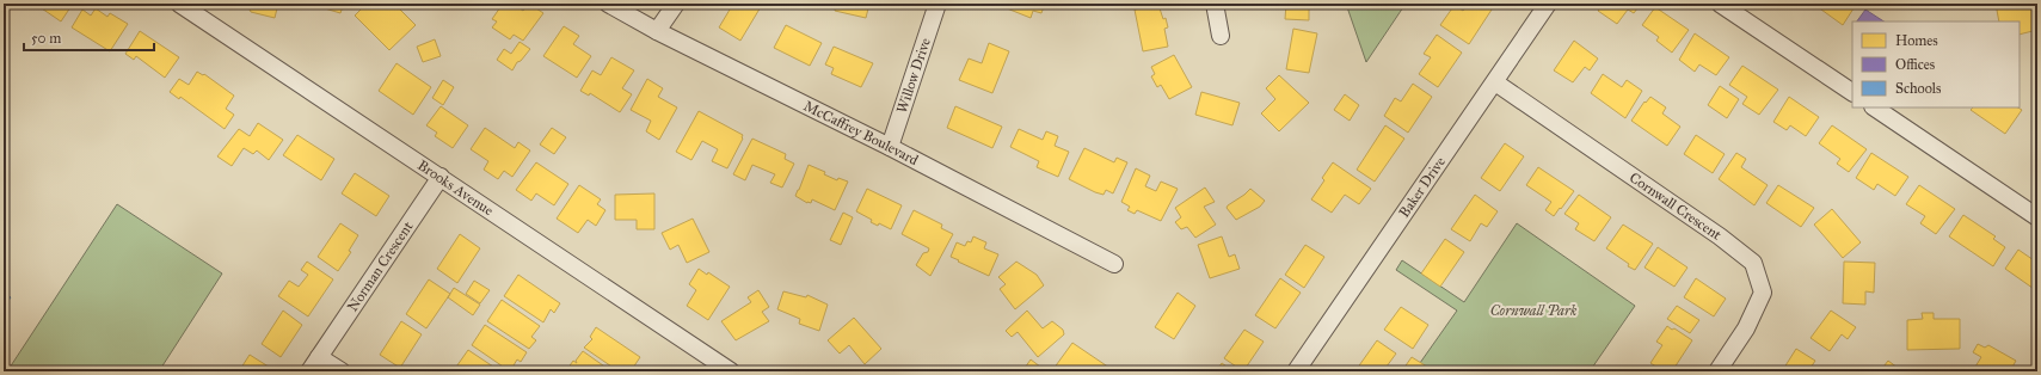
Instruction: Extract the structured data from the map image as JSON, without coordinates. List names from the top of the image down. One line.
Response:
{"streets":{"street":["Willow Drive","McCaffrey Boulevard","Brooks Avenue","Baker Drive","Cornwall Crescent","Norman Crescent"]},"crossings":[["Willow Drive","McCaffrey Boulevard"],["Brooks Avenue","Norman Crescent"],["Baker Drive","Cornwall Crescent"]],"parks":["Cornwall Park"],"legend":["Homes","Offices","Schools"],"scale_bar":"50 m"}
